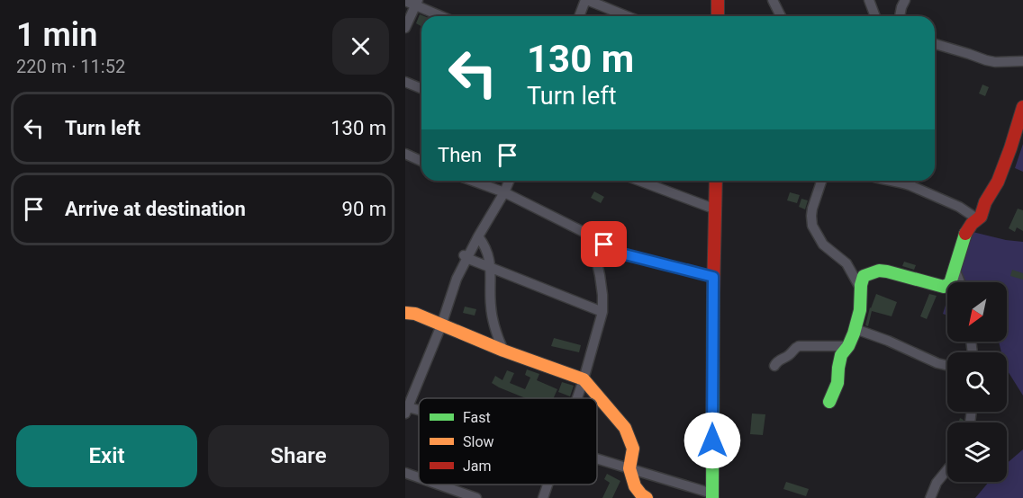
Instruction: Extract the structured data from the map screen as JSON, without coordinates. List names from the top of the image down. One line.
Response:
{"legend":["Fast","Slow","Jam"],"north":"bottom left","page":{"heading":["1 min","220 m · 11:52"],"turn":["130 m","Turn left"],"list":[{"name":"Turn left","value":"130 m"},{"name":"Arrive at destination","value":"90 m"}],"then":"Then","buttons":["Exit","Share"]}}
